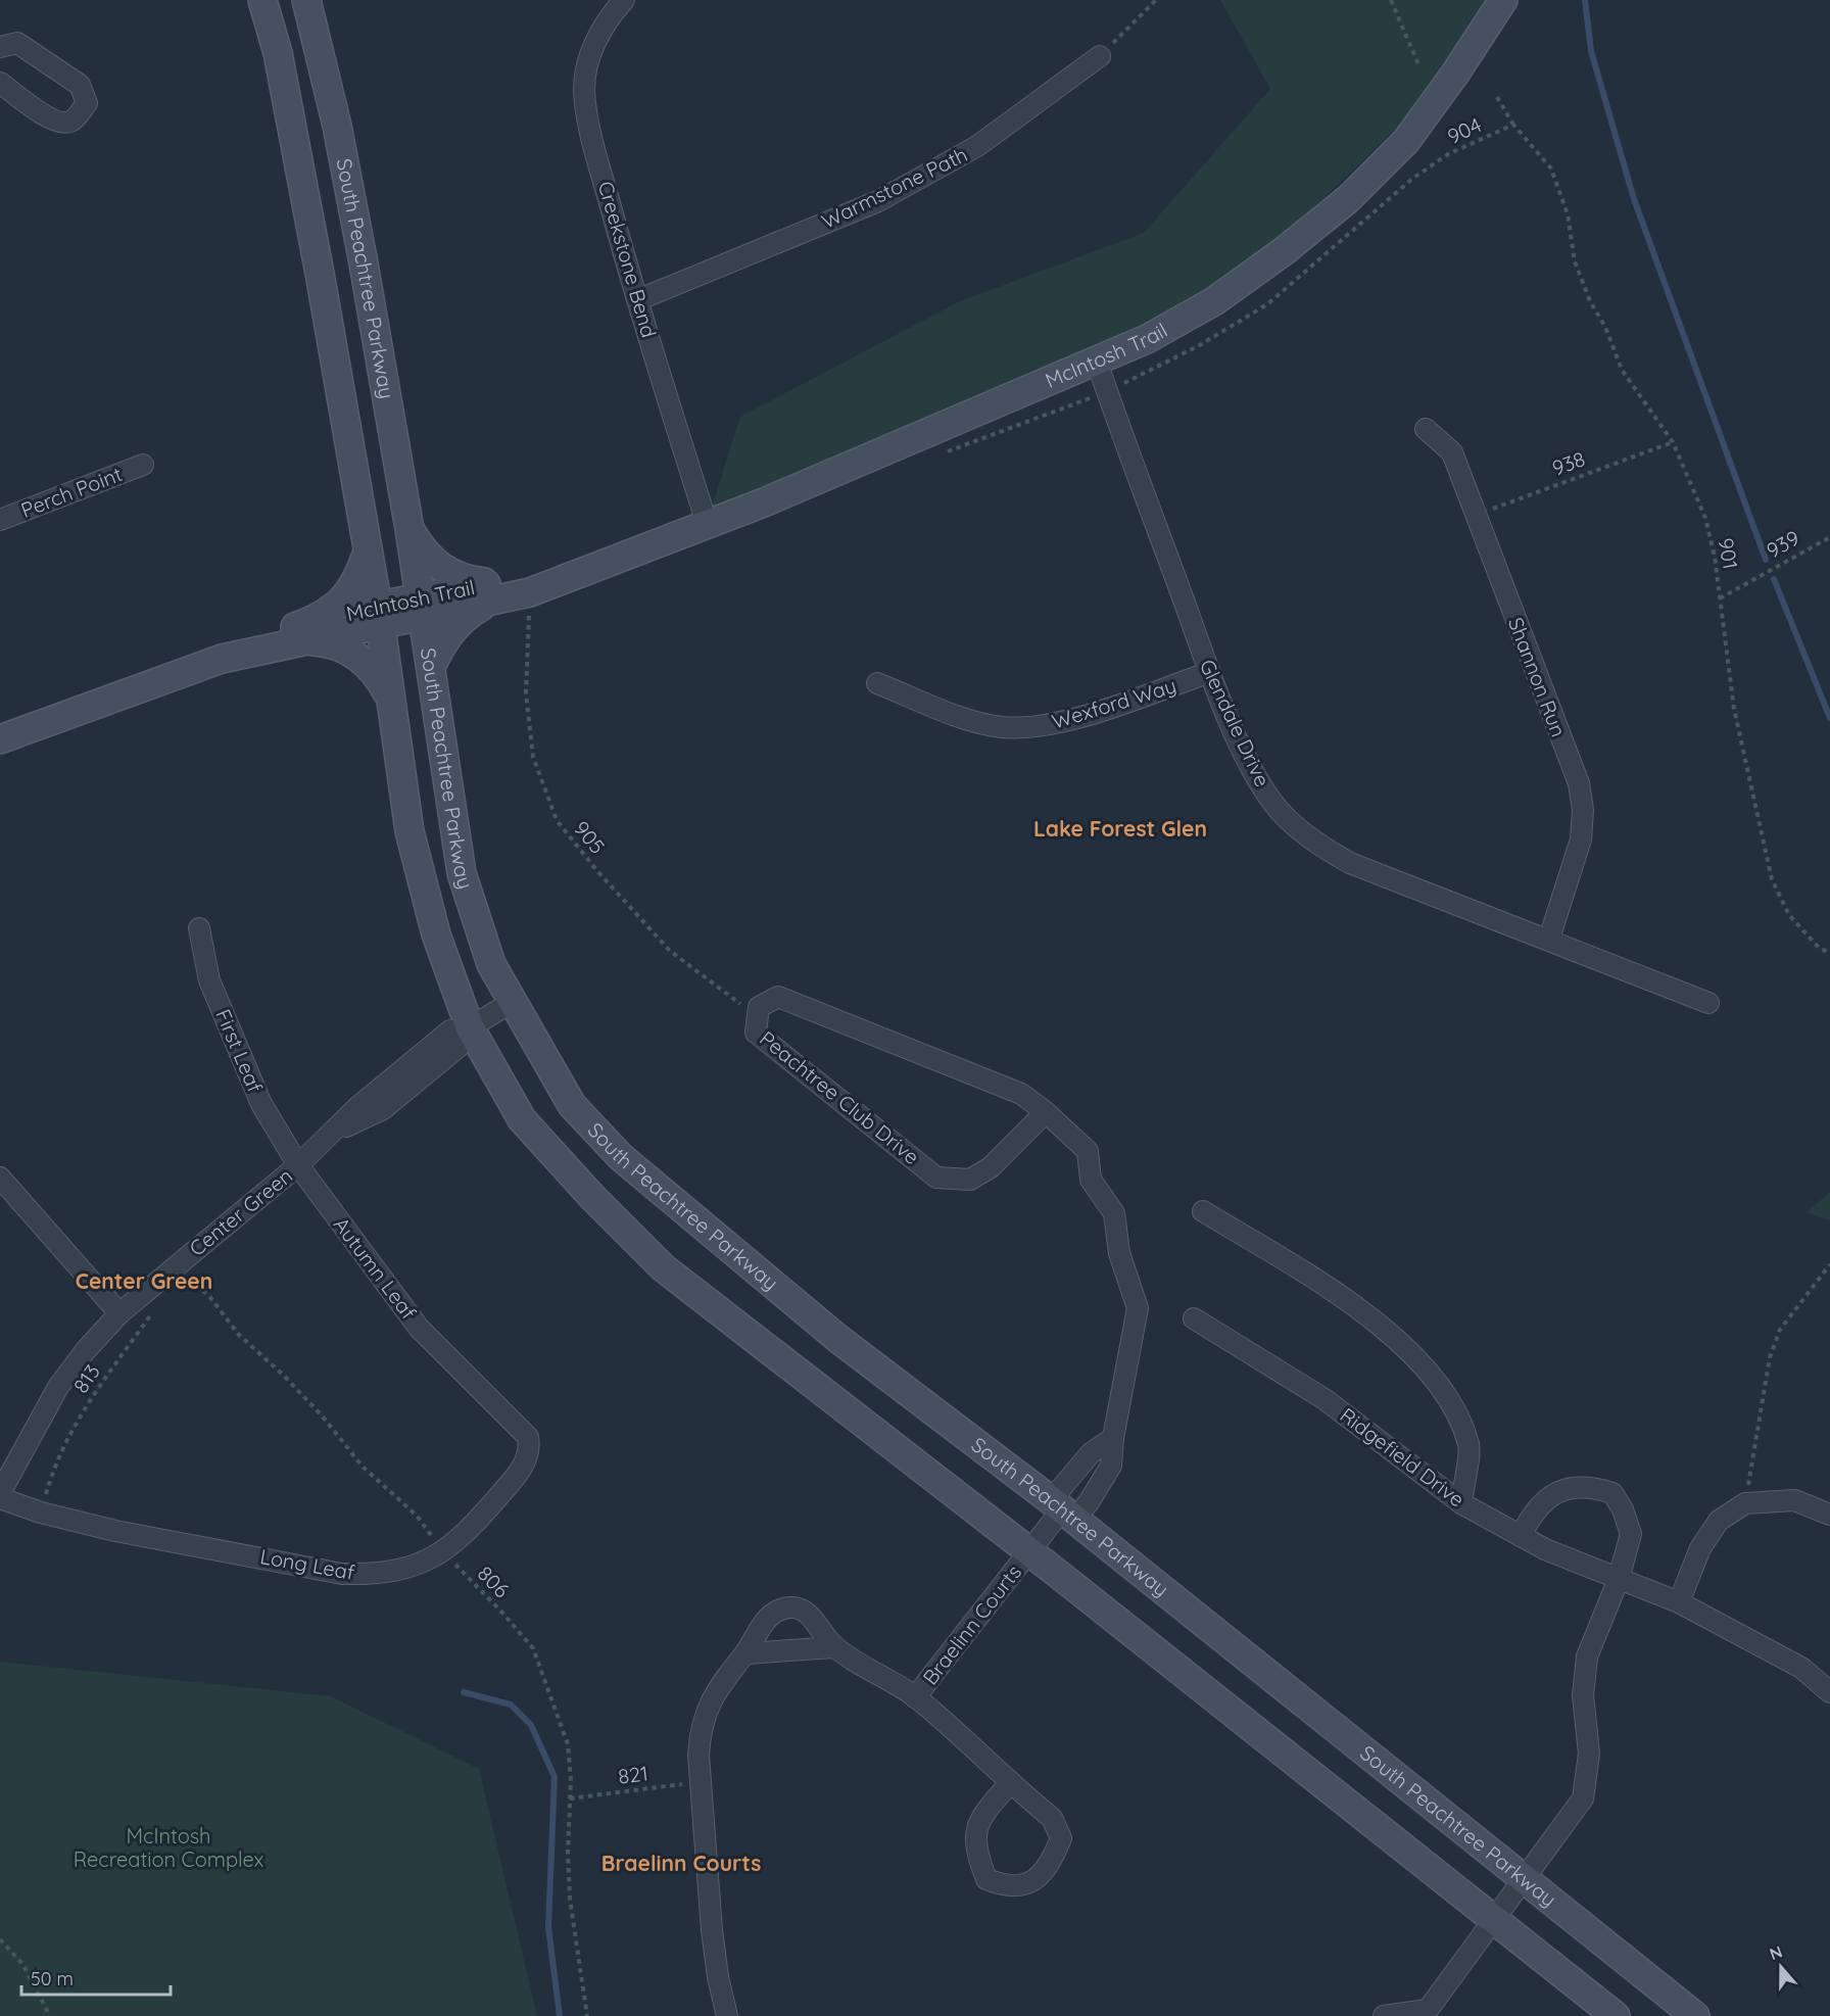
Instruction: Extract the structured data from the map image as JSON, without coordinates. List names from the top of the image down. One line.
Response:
{"streets":{"main road":["South Peachtree Parkway","McIntosh Trail"],"street":["Warmstone Path","Creekstone Bend","Perch Point","Shannon Run","Wexford Way","Glendale Drive","First Leaf","Peachtree Club Drive","Center Green","Autumn Leaf","Ridgefield Drive","Long Leaf","Braelinn Courts"],"path":["904","938","939","901","905","813","806","821"]},"crossings":[["904","901"],["Warmstone Path","Creekstone Bend"],["Creekstone Bend","McIntosh Trail"],["South Peachtree Parkway","McIntosh Trail"],["South Peachtree Parkway","Peachtree Club Drive"],["South Peachtree Parkway","Braelinn Courts"],["McIntosh Trail","Glendale Drive"],["938","901"],["938","Shannon Run"],["939","901"],["Shannon Run","Glendale Drive"],["Wexford Way","Glendale Drive"],["905","Peachtree Club Drive"],["First Leaf","Center Green"],["First Leaf","Autumn Leaf"],["Peachtree Club Drive","Braelinn Courts"],["Center Green","Autumn Leaf"],["Center Green","806"],["Autumn Leaf","Long Leaf"],["813","Long Leaf"],["Long Leaf","806"],["806","821"],["Braelinn Courts","821"]],"districts":["Lake Forest Glen","Center Green","Braelinn Courts"],"parks":["McIntosh Recreation Complex"],"scale_bar":"50 m","north":"top"}
